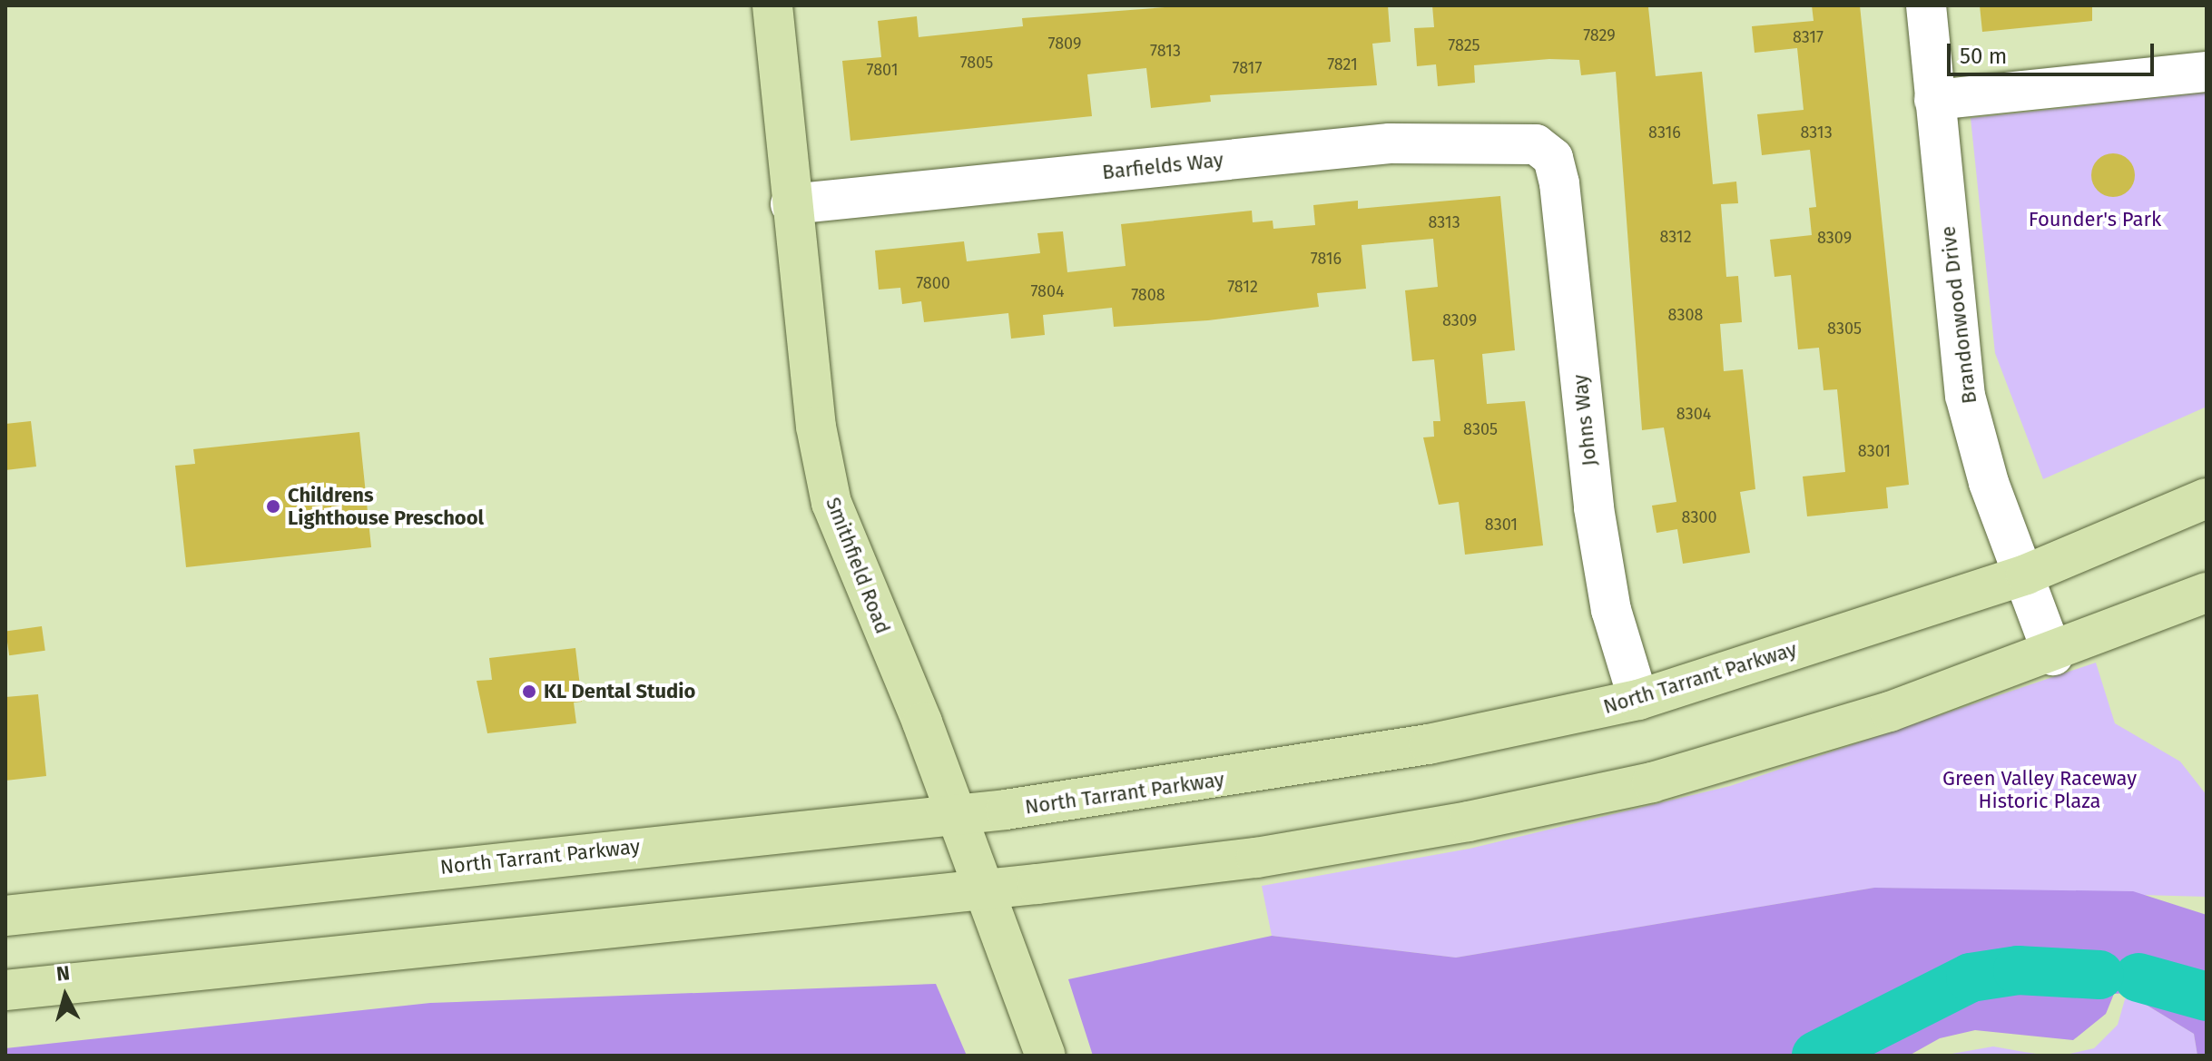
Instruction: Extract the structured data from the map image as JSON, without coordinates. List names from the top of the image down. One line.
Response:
{"streets":{"main road":["Smithfield Road","North Tarrant Parkway"],"street":["Barfields Way","Brandonwood Drive","Johns Way"]},"crossings":[["Barfields Way","Johns Way"],["Barfields Way","Smithfield Road"],["Brandonwood Drive","North Tarrant Parkway"],["Johns Way","North Tarrant Parkway"],["Smithfield Road","North Tarrant Parkway"]],"parks":["Founder's Park","Green Valley Raceway Historic Plaza"],"places":["Childrens Lighthouse Preschool","KL Dental Studio"],"house_numbers":["7829","8317","7809","7825","7813","7805","7821","7817","7801","8316","8313","8313","8312","8309","7816","7800","7812","7804","7808","8308","8309","8305","8304","8305","8301","8300","8301"],"scale_bar":"50 m","north":"top"}
